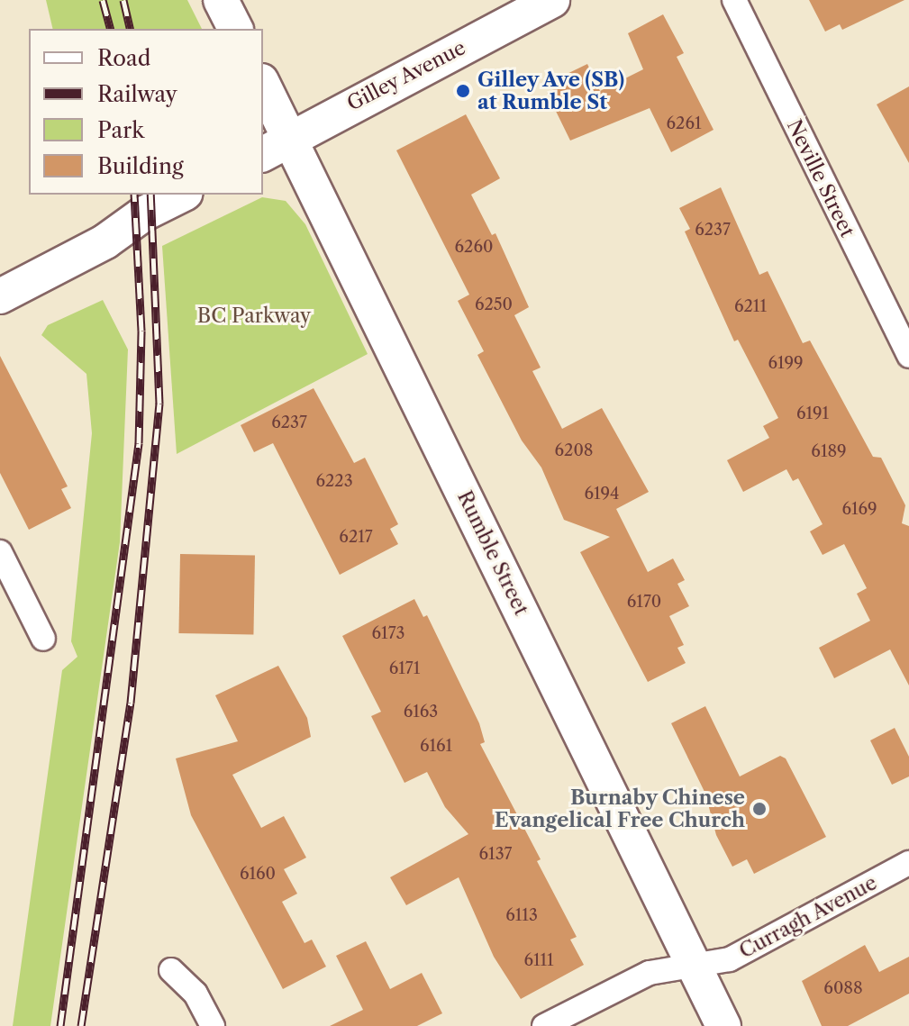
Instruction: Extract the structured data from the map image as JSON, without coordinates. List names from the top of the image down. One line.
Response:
{"streets":{"street":["Gilley Avenue","Neville Street","Rumble Street","Curragh Avenue"]},"crossings":[["Gilley Avenue","Rumble Street"],["Rumble Street","Curragh Avenue"]],"parks":["BC Parkway"],"places":["Gilley Ave (SB) at Rumble St","Burnaby Chinese Evangelical Free Church"],"house_numbers":["6261","6237","6260","6250","6211","6199","6191","6237","6208","6189","6223","6194","6169","6217","6170","6173","6171","6163","6161","6137","6160","6113","6111","6088"],"legend":["Road","Railway","Park","Building"]}
